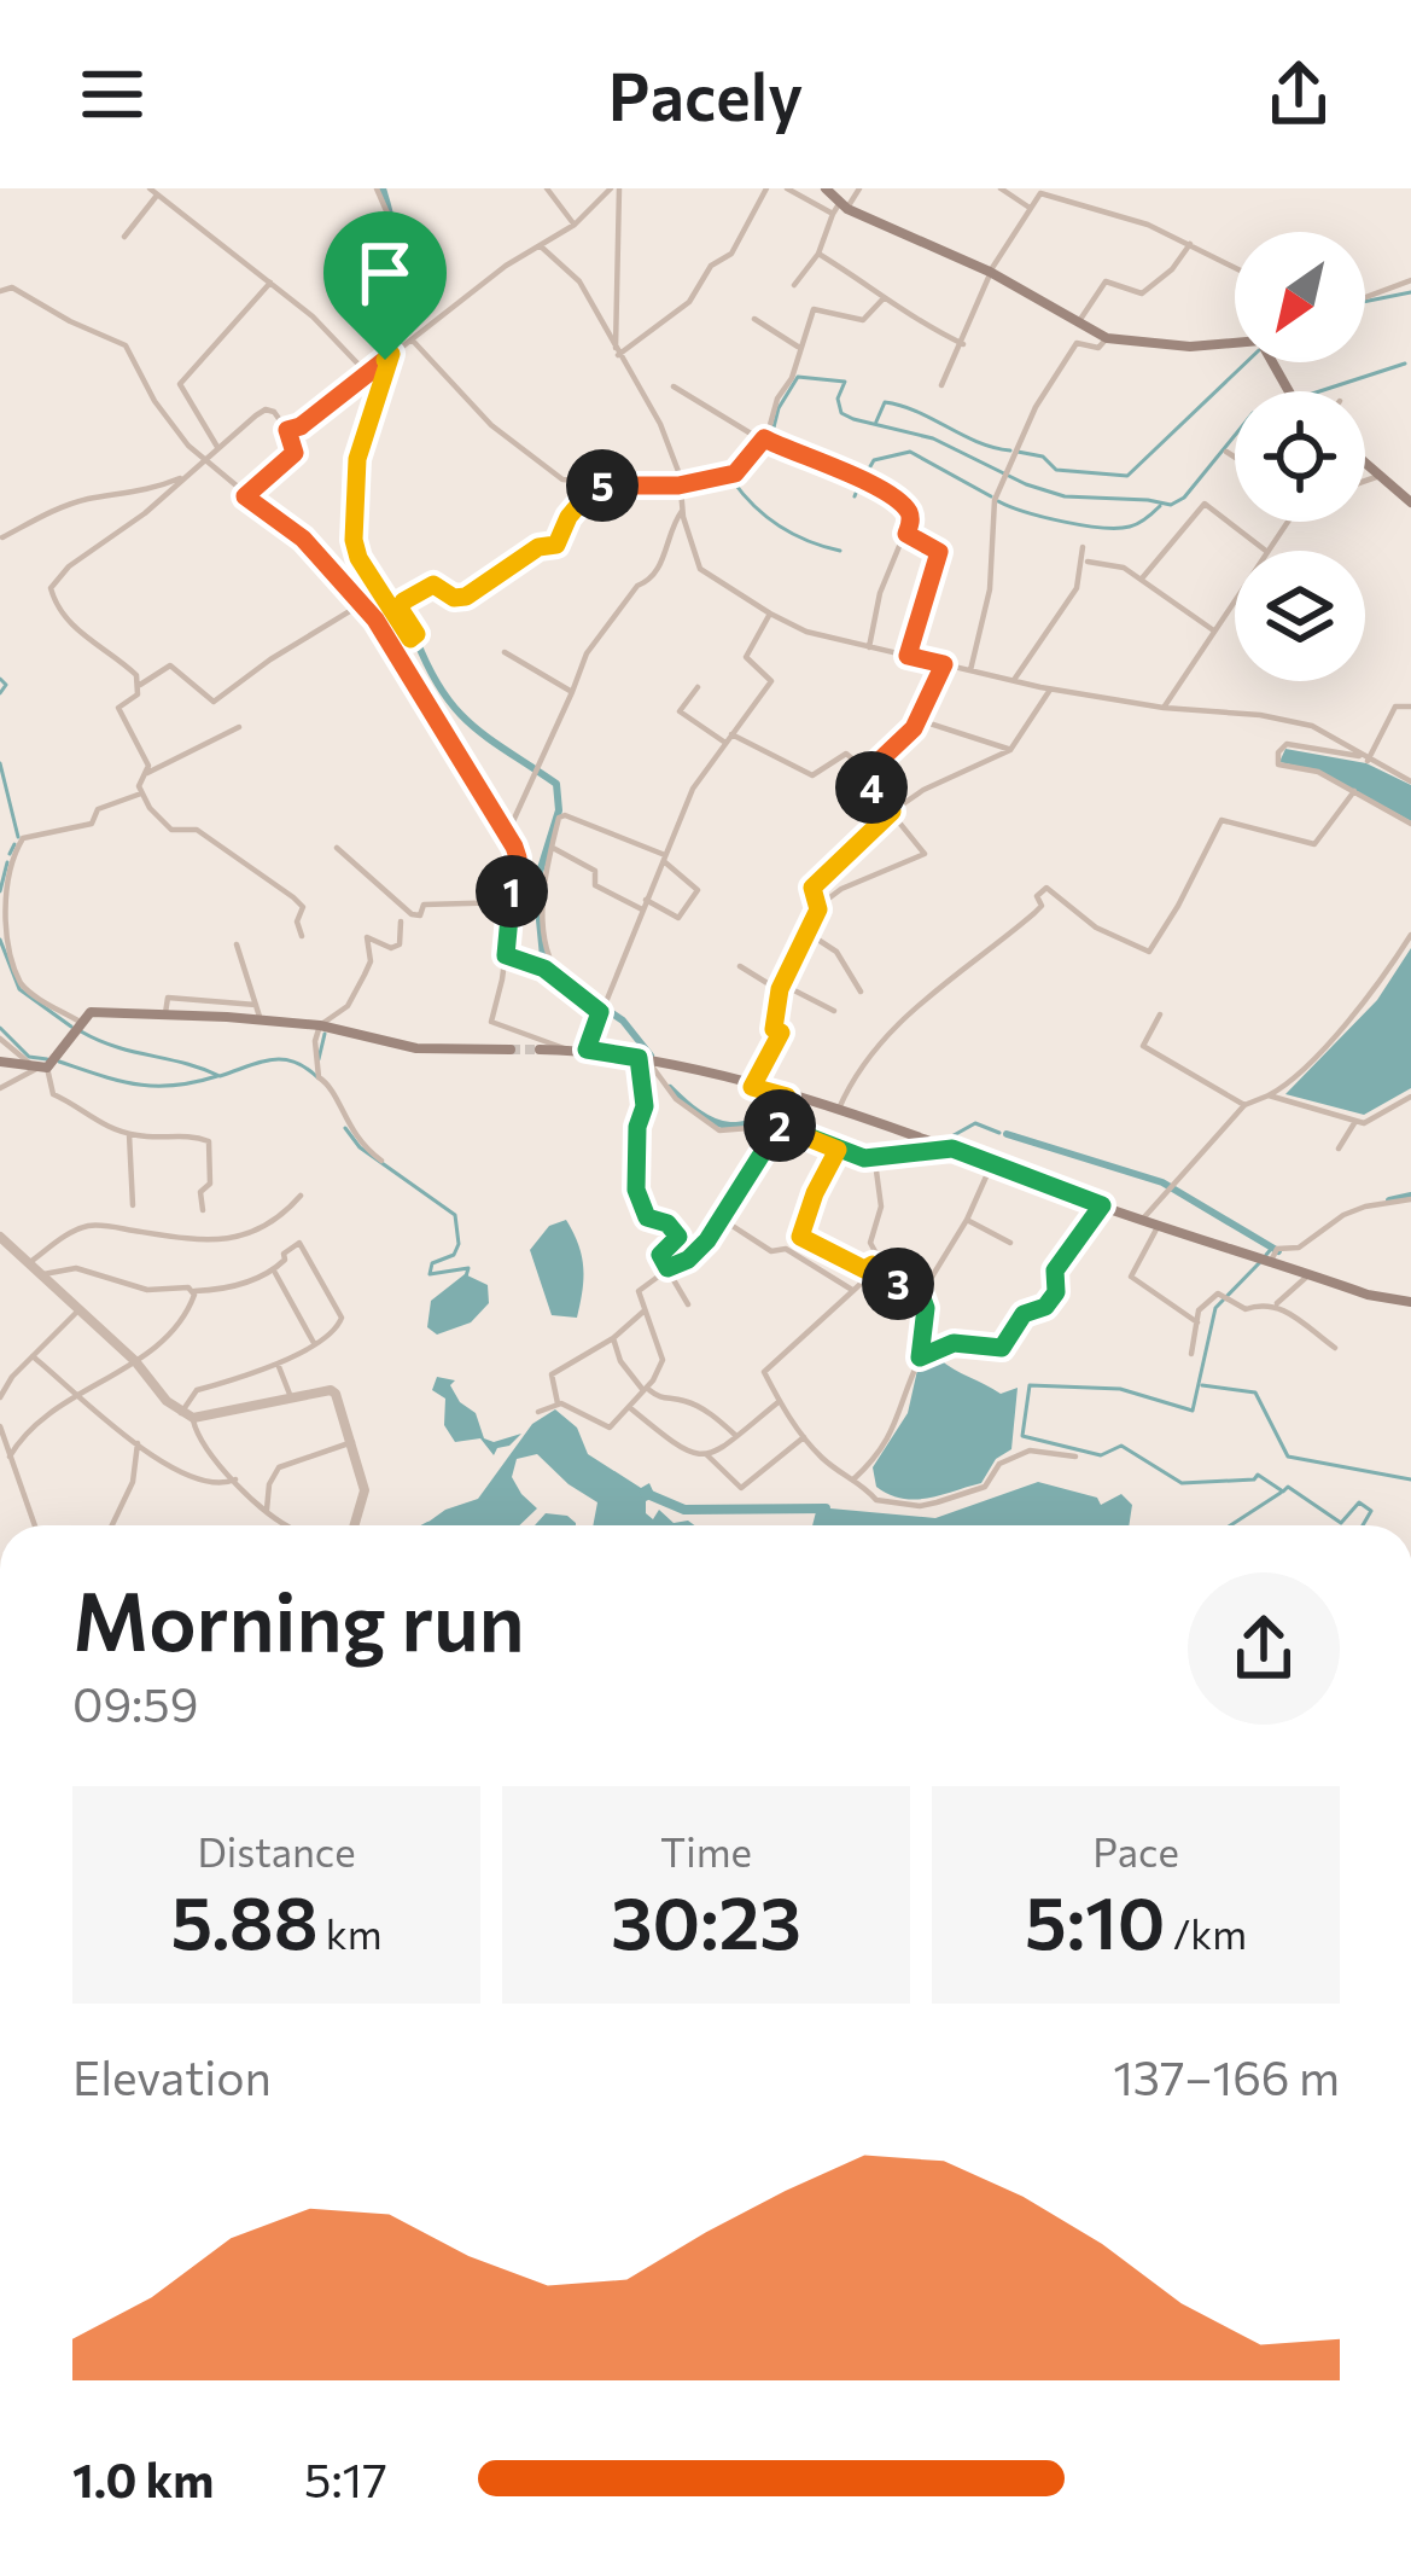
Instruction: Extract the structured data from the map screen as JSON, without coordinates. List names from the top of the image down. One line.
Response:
{"north":"bottom left","page":{"header":"Pacely","pins":["5","4","1","2","3"],"heading":["Morning run","09:59"],"stats":[["Distance","5.88 km"],["Time","30:23"],["Pace","5:10 /km"]],"chart":["Elevation","137–166 m"],"list":[{"name":"1.0 km","note":"5:17"}]}}
